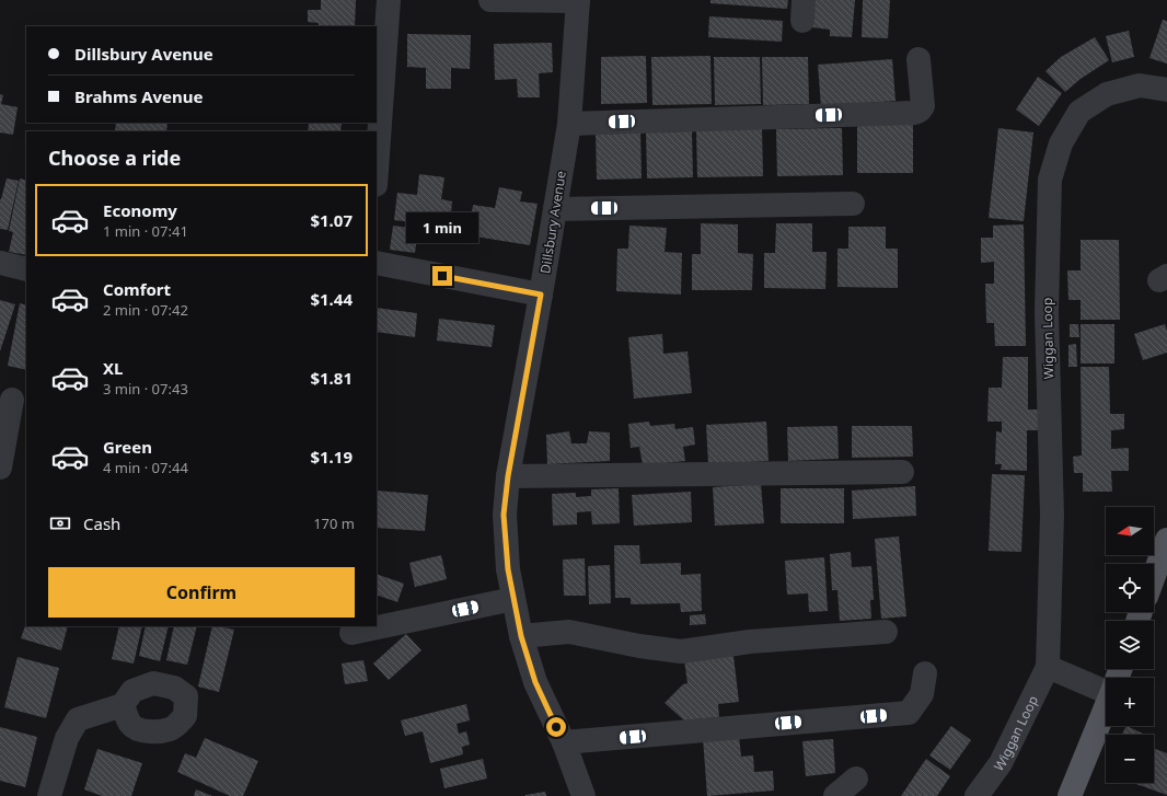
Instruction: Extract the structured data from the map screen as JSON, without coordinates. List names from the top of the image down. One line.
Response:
{"streets":{"street":["Dillsbury Avenue","Wiggan Loop"]},"north":"left","page":{"banner":["Dillsbury Avenue","Brahms Avenue"],"heading":"Choose a ride","list":[{"name":"Economy","note":"1 min · 07:41","value":"$1.07"},{"name":"Comfort","note":"2 min · 07:42","value":"$1.44"},{"name":"XL","note":"3 min · 07:43","value":"$1.81"},{"name":"Green","note":"4 min · 07:44","value":"$1.19"}],"bubble":"1 min","pay":["Cash","170 m"],"map_buttons":["+","−"],"buttons":"Confirm"}}
